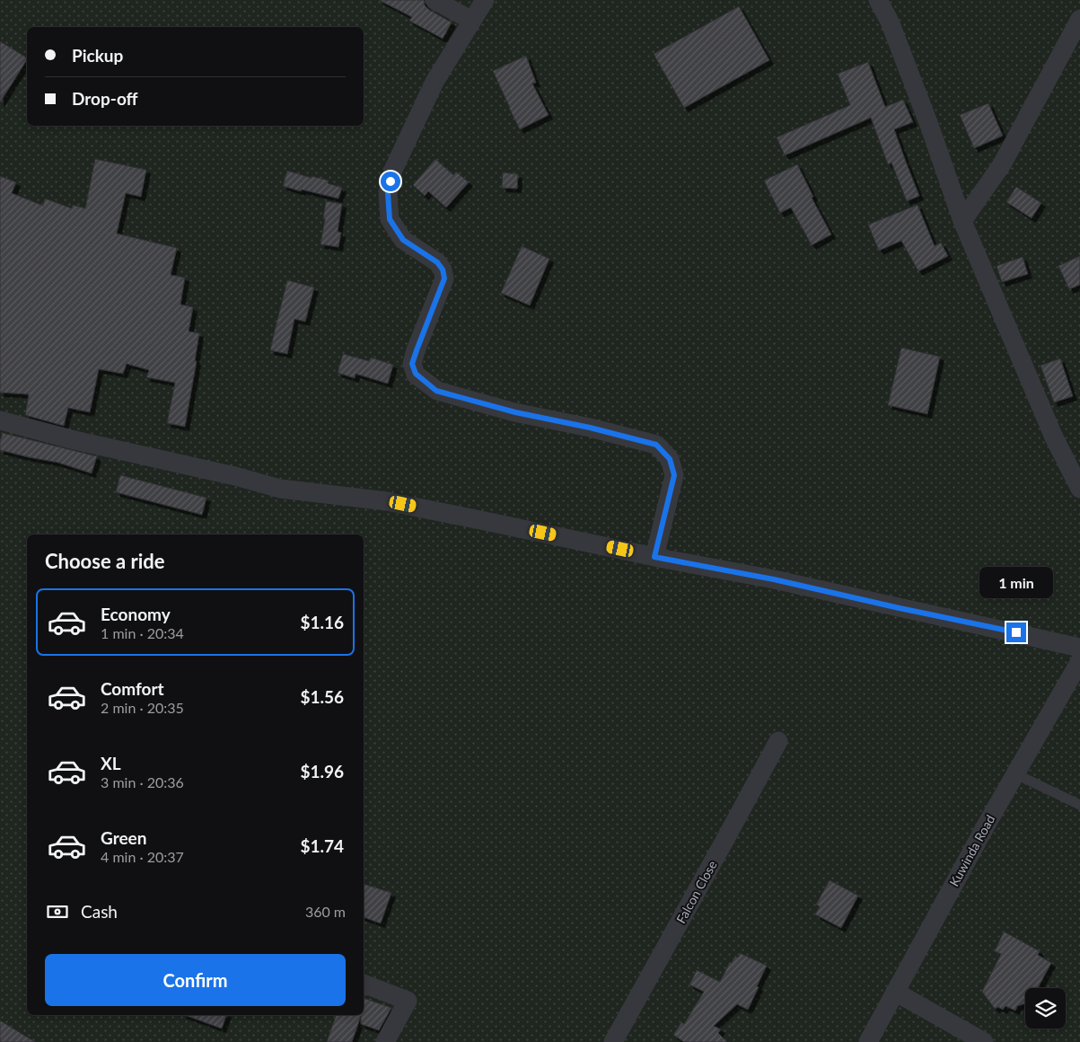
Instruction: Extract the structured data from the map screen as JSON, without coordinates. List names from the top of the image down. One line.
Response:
{"streets":{"street":["Kuwinda Road","Falcon Close"]},"page":{"banner":["Pickup","Drop-off"],"heading":"Choose a ride","bubble":"1 min","list":[{"name":"Economy","note":"1 min · 20:34","value":"$1.16"},{"name":"Comfort","note":"2 min · 20:35","value":"$1.56"},{"name":"XL","note":"3 min · 20:36","value":"$1.96"},{"name":"Green","note":"4 min · 20:37","value":"$1.74"}],"pay":["Cash","360 m"],"buttons":"Confirm"}}
